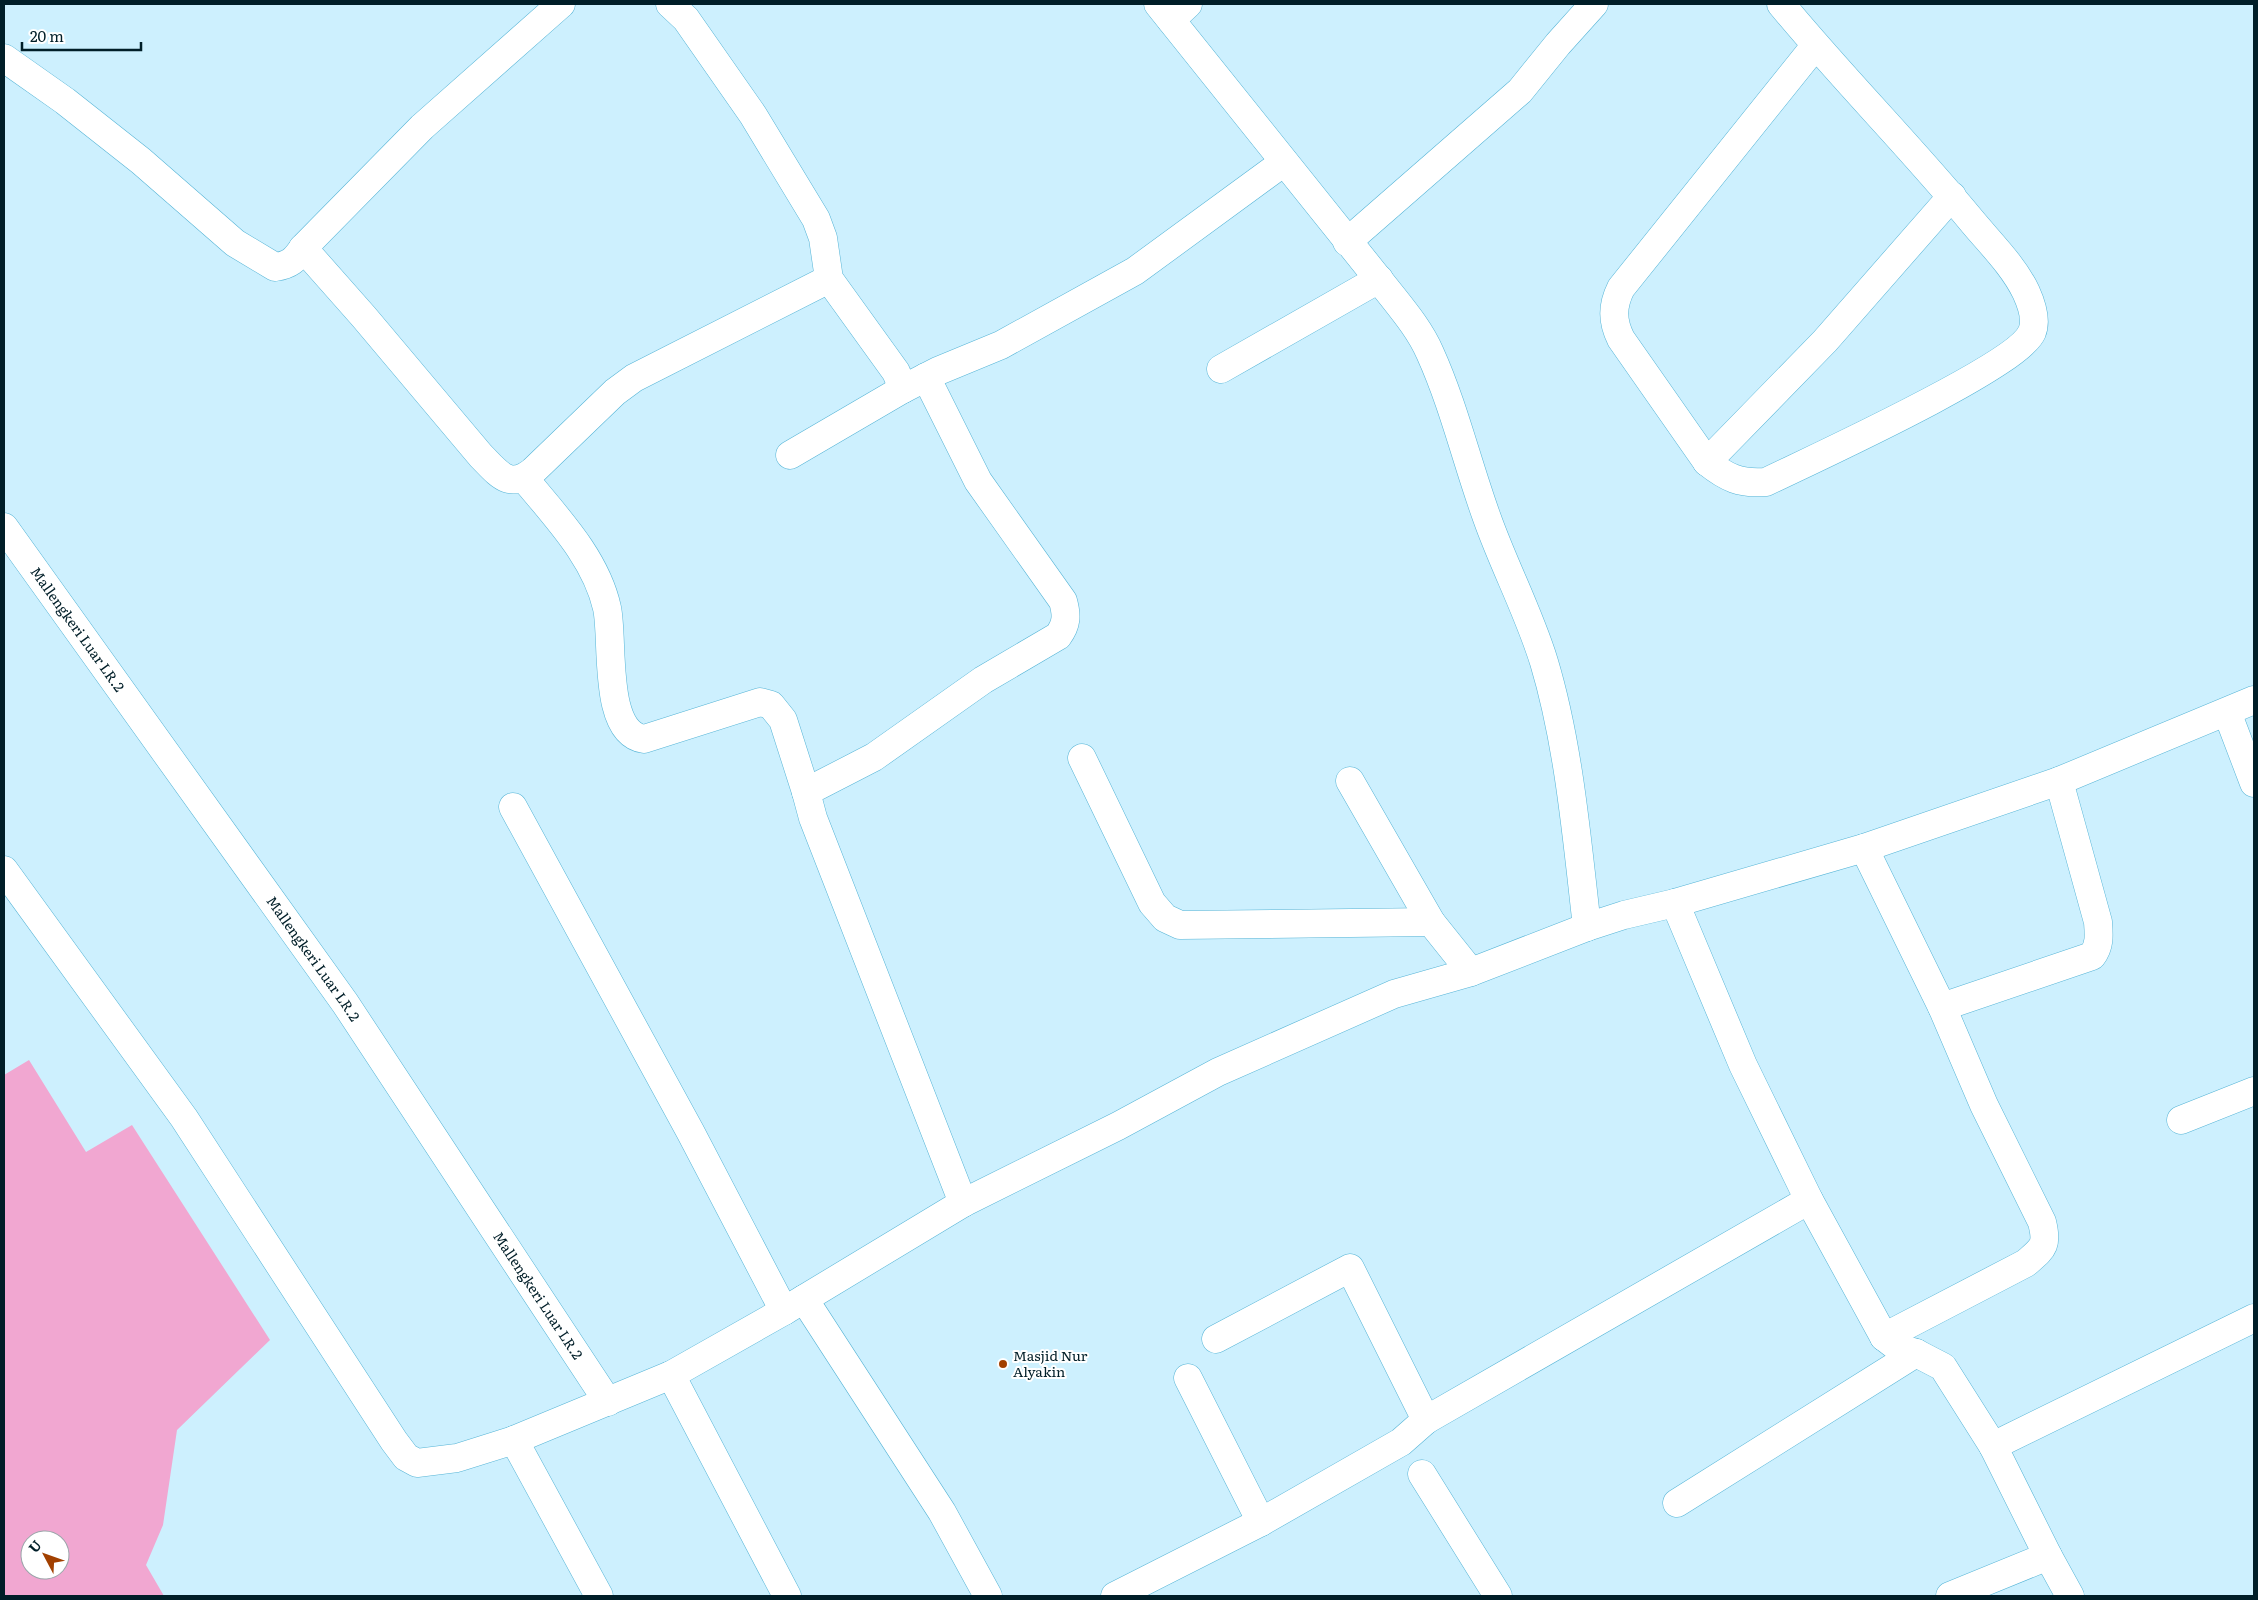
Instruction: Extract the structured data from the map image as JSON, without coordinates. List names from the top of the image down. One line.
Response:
{"streets":{"street":["Mallengkeri Luar LR.2"]},"places":["Masjid Nur Alyakin"],"scale_bar":"20 m","north":"top left"}
